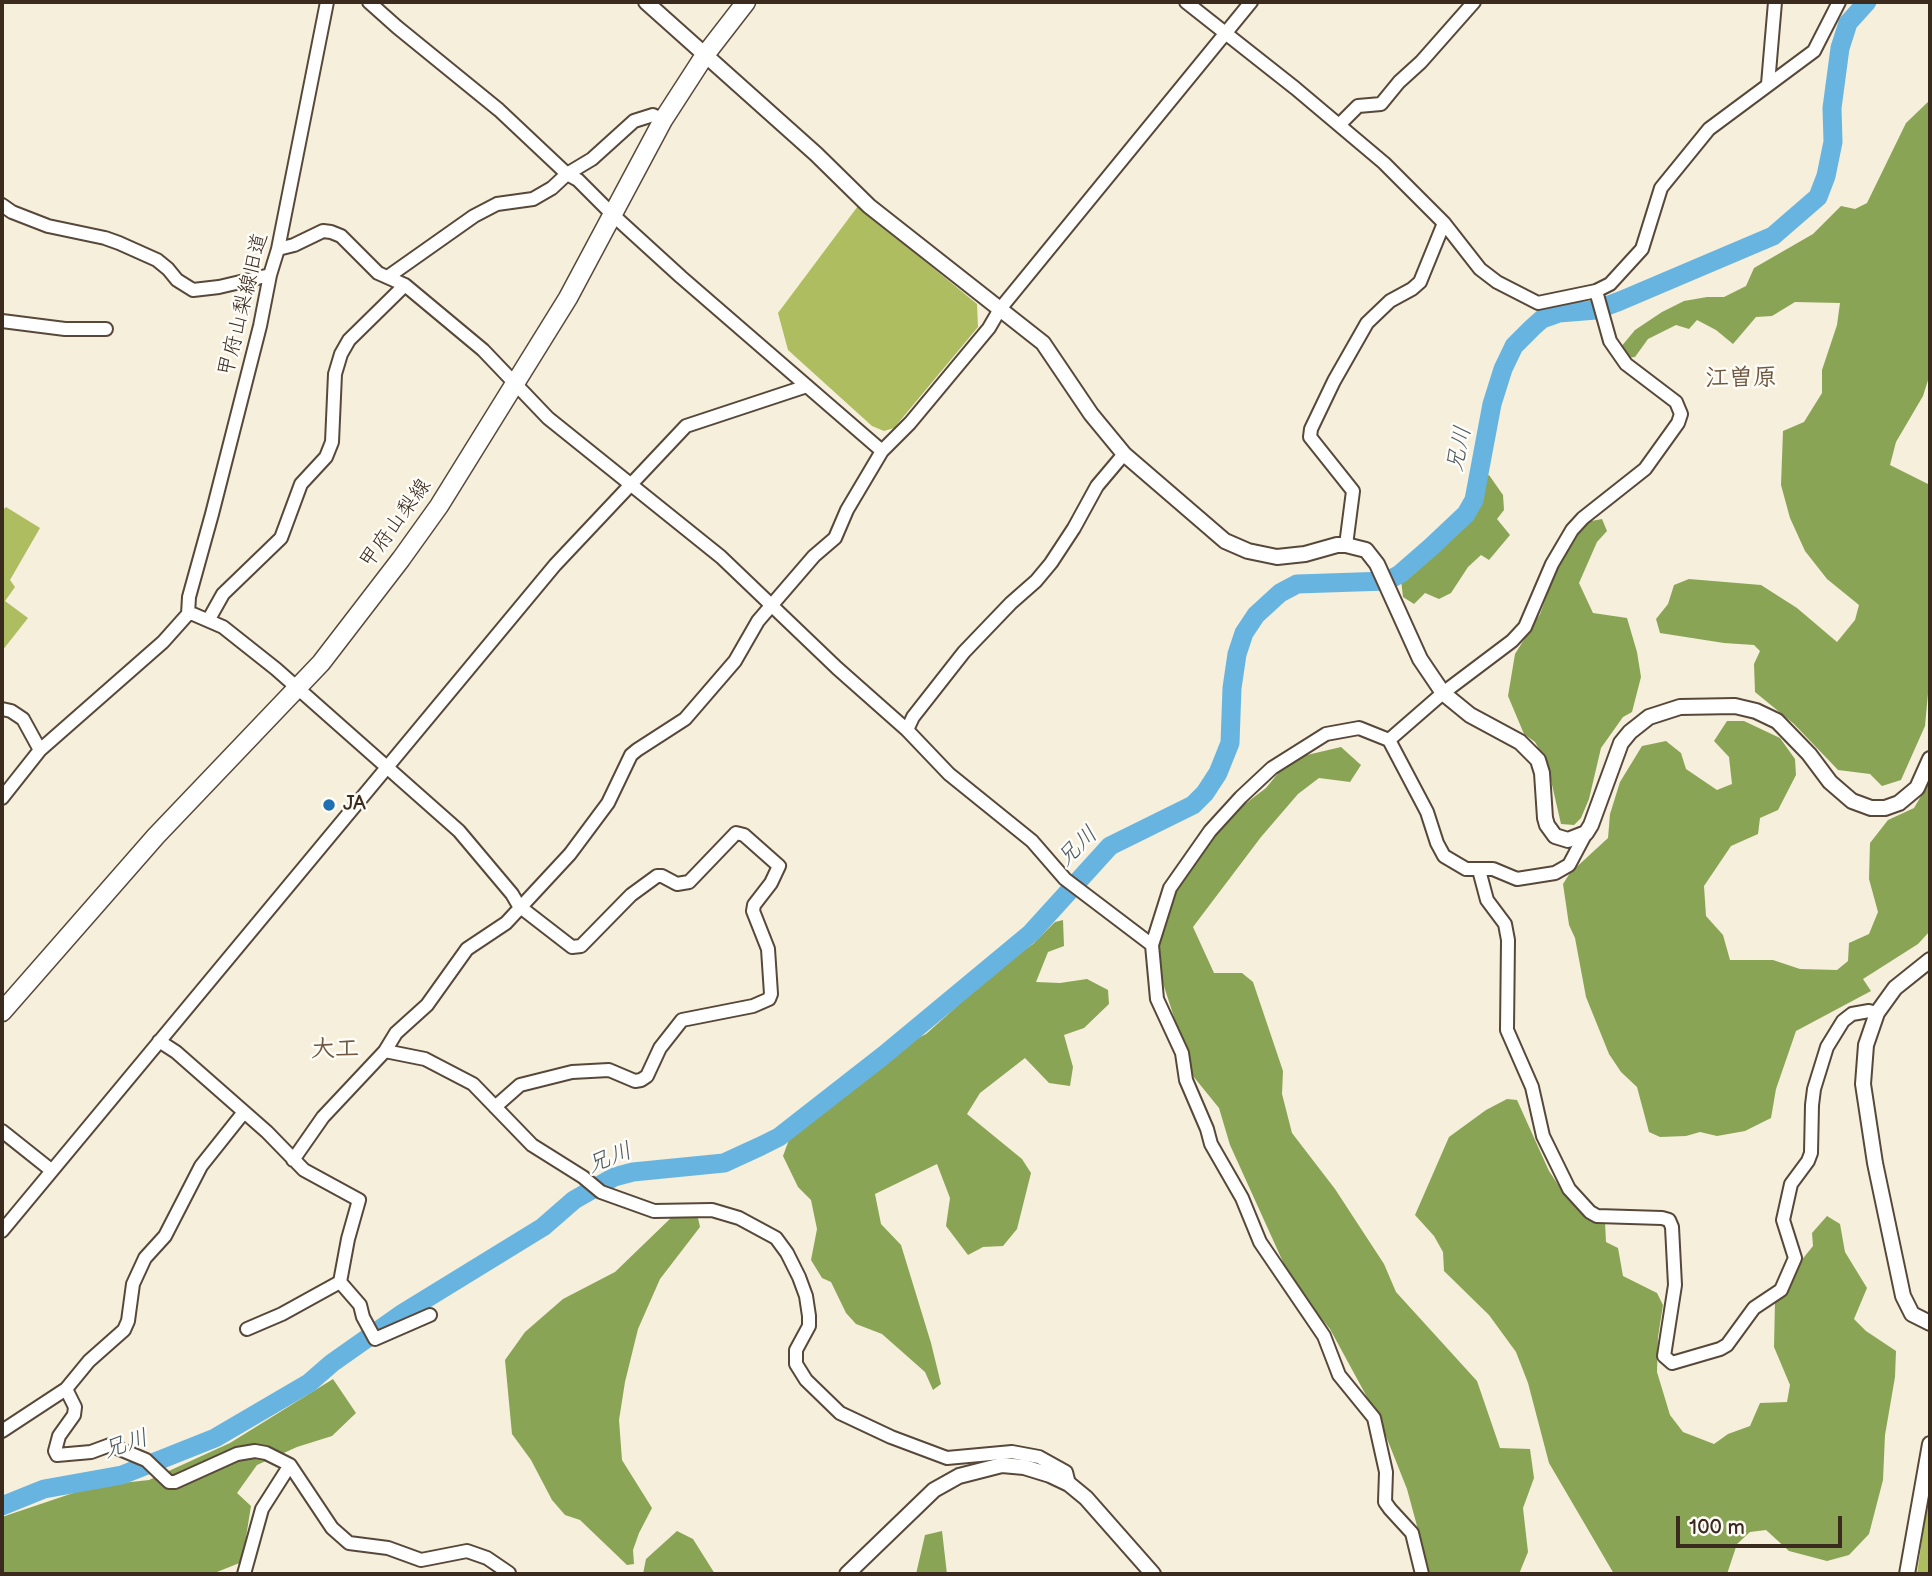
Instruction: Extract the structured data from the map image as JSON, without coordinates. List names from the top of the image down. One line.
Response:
{"streets":{"main road":["甲府山梨線"],"street":["甲府山梨線旧道"]},"districts":["江曽原","大工"],"water":["兄川"],"places":["JA"],"scale_bar":"100 m"}
